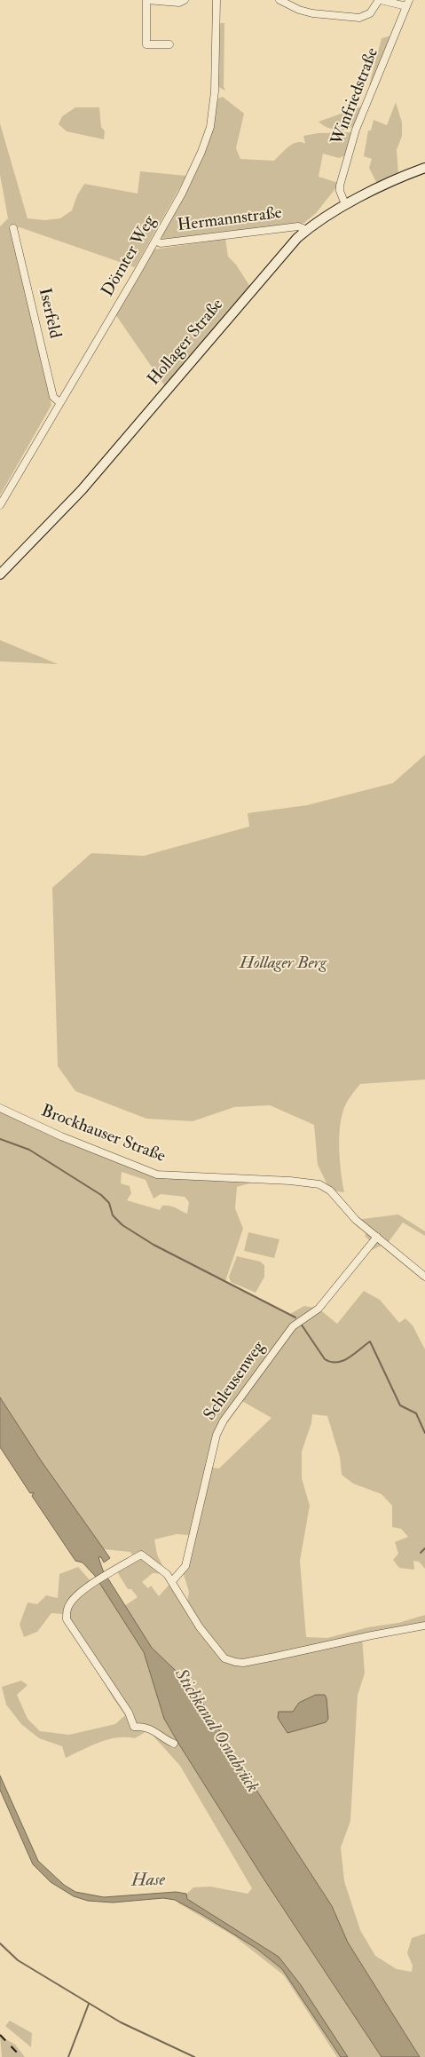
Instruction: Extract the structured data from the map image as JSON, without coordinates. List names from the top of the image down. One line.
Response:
{"streets":{"main road":["Hollager Straße"],"street":["Winfriedstraße","Hermannstraße","Dörnter Weg","Iserfeld","Brockhauser Straße","Schleusenweg"]},"crossings":[["Winfriedstraße","Hollager Straße"],["Hermannstraße","Dörnter Weg"],["Hermannstraße","Hollager Straße"],["Dörnter Weg","Iserfeld"],["Brockhauser Straße","Schleusenweg"]],"water":["Stichkanal Osnabrück","Hase"],"parks":["Hollager Berg"]}
